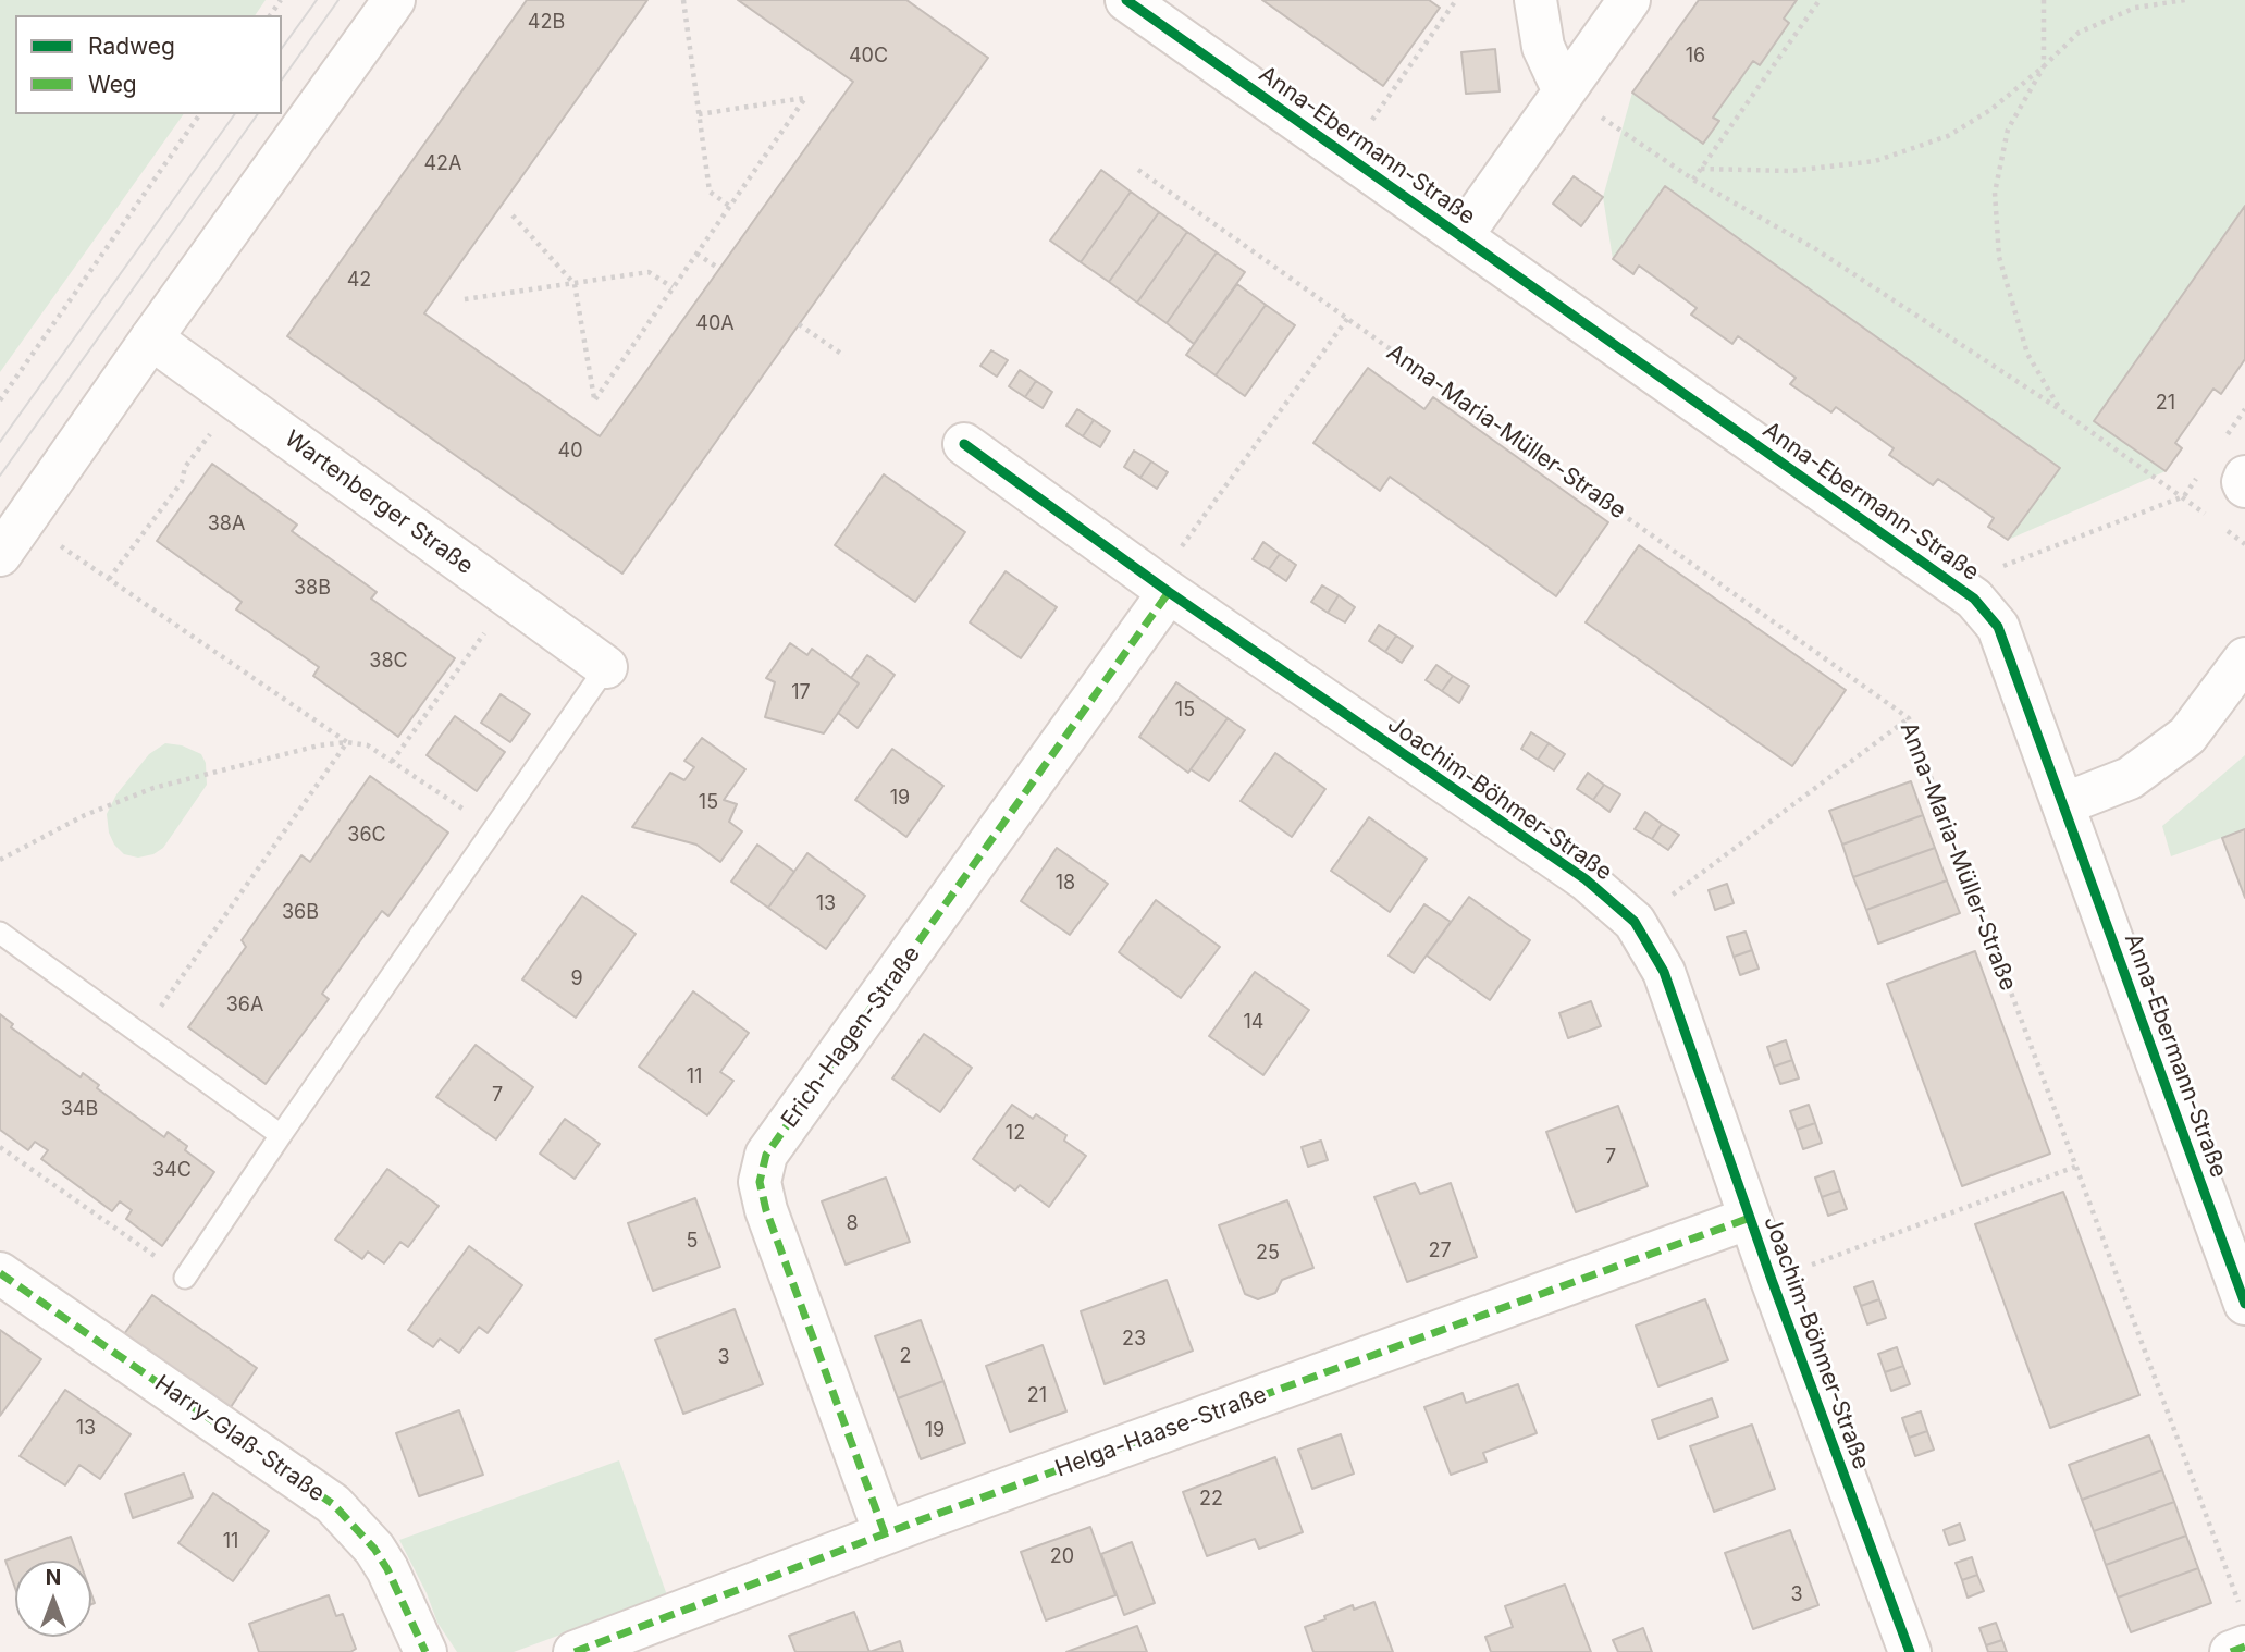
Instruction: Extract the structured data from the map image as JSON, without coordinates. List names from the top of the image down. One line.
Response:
{"streets":{"street":["Anna-Ebermann-Straße","Wartenberger Straße","Joachim-Böhmer-Straße","Erich-Hagen-Straße","Helga-Haase-Straße","Harry-Glaß-Straße"],"path":["Anna-Maria-Müller-Straße"]},"crossings":[["Joachim-Böhmer-Straße","Erich-Hagen-Straße"],["Joachim-Böhmer-Straße","Helga-Haase-Straße"],["Erich-Hagen-Straße","Helga-Haase-Straße"]],"house_numbers":["42B","40C","16","42A","42","40A","21","40","38A","38B","38C","17","15","19","15","36C","18","13","36B","9","36A","14","11","7","34B","12","7","34C","8","5","27","25","23","2","3","21","13","19","22","11","20","3"],"legend":["Radweg","Weg"],"north":"top"}
